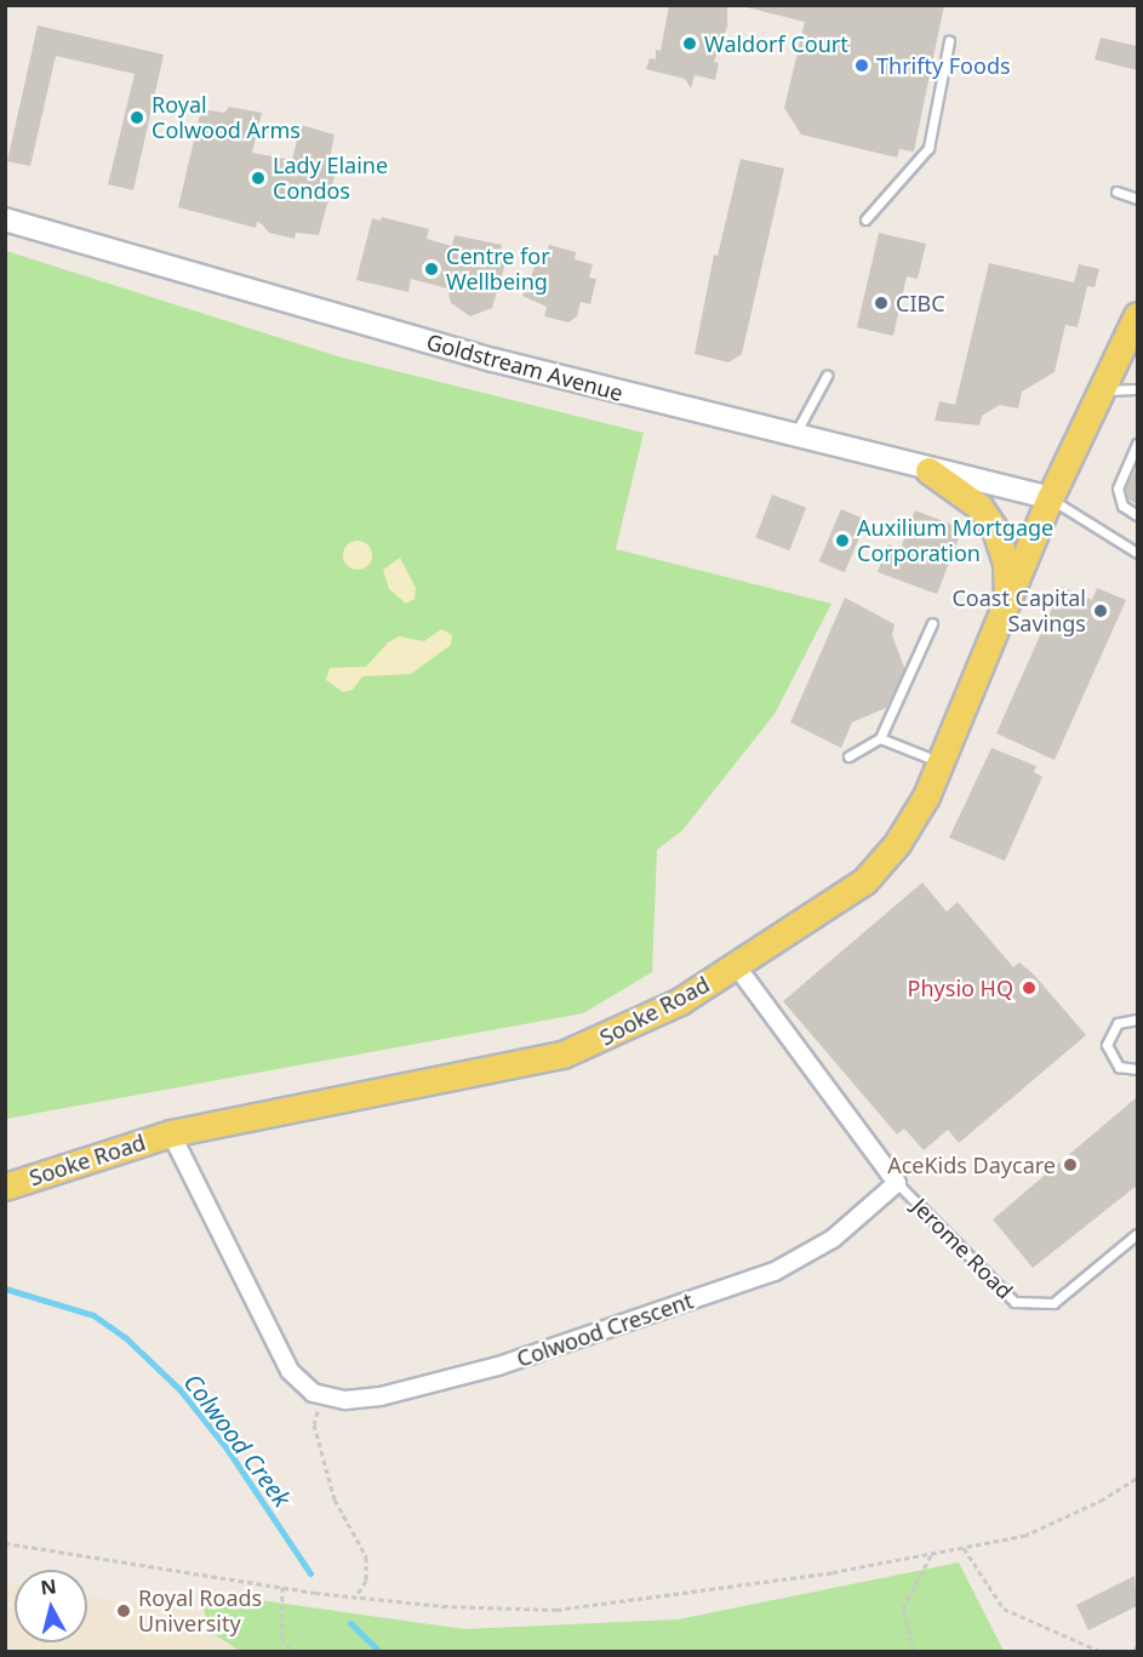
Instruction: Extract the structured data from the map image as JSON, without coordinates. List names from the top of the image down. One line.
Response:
{"streets":{"main road":["Sooke Road"],"street":["Goldstream Avenue","Colwood Crescent"],"lane":["Jerome Road"]},"crossings":[["Goldstream Avenue","Sooke Road"],["Jerome Road","Colwood Crescent"]],"water":["Colwood Creek"],"places":["Waldorf Court","Thrifty Foods","Royal Colwood Arms","Lady Elaine Condos","Centre for Wellbeing","CIBC","Auxilium Mortgage Corporation","Coast Capital Savings","Physio HQ","AceKids Daycare","Royal Roads University"],"north":"top"}
